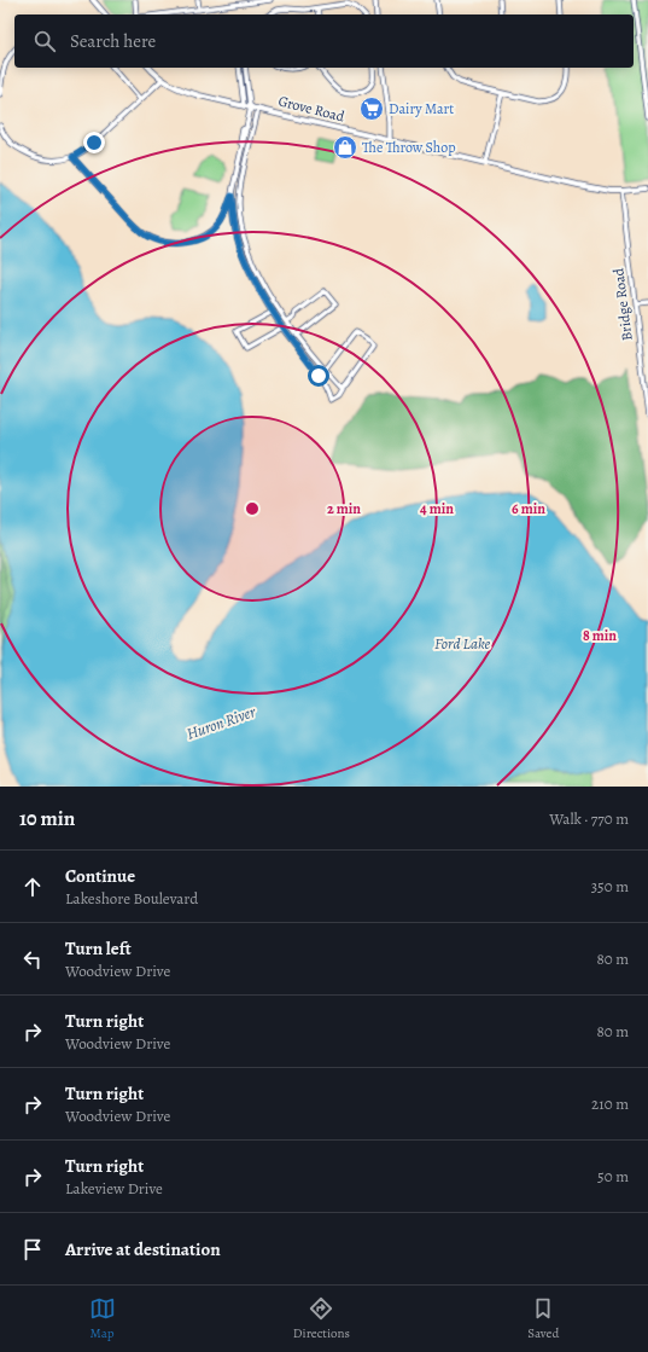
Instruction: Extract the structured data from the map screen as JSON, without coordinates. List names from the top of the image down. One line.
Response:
{"streets":{"main road":["Grove Road"],"street":["Bridge Road"]},"crossings":[["Grove Road","Bridge Road"]],"water":["Ford Lake","Huron River"],"places":{"supermarket":["Dairy Mart"],"shop":["The Throw Shop"]},"page":{"search":"Search here","heading":["10 min","Walk · 770 m"],"list":[["Continue","Lakeshore Boulevard","350 m"],["Turn left","Woodview Drive","80 m"],["Turn right","Woodview Drive","80 m"],["Turn right","Woodview Drive","210 m"],["Turn right","Lakeview Drive","50 m"],"Arrive at destination"],"nav":["Map","Directions","Saved"]},"rings":["2 min","4 min","6 min","8 min"]}
